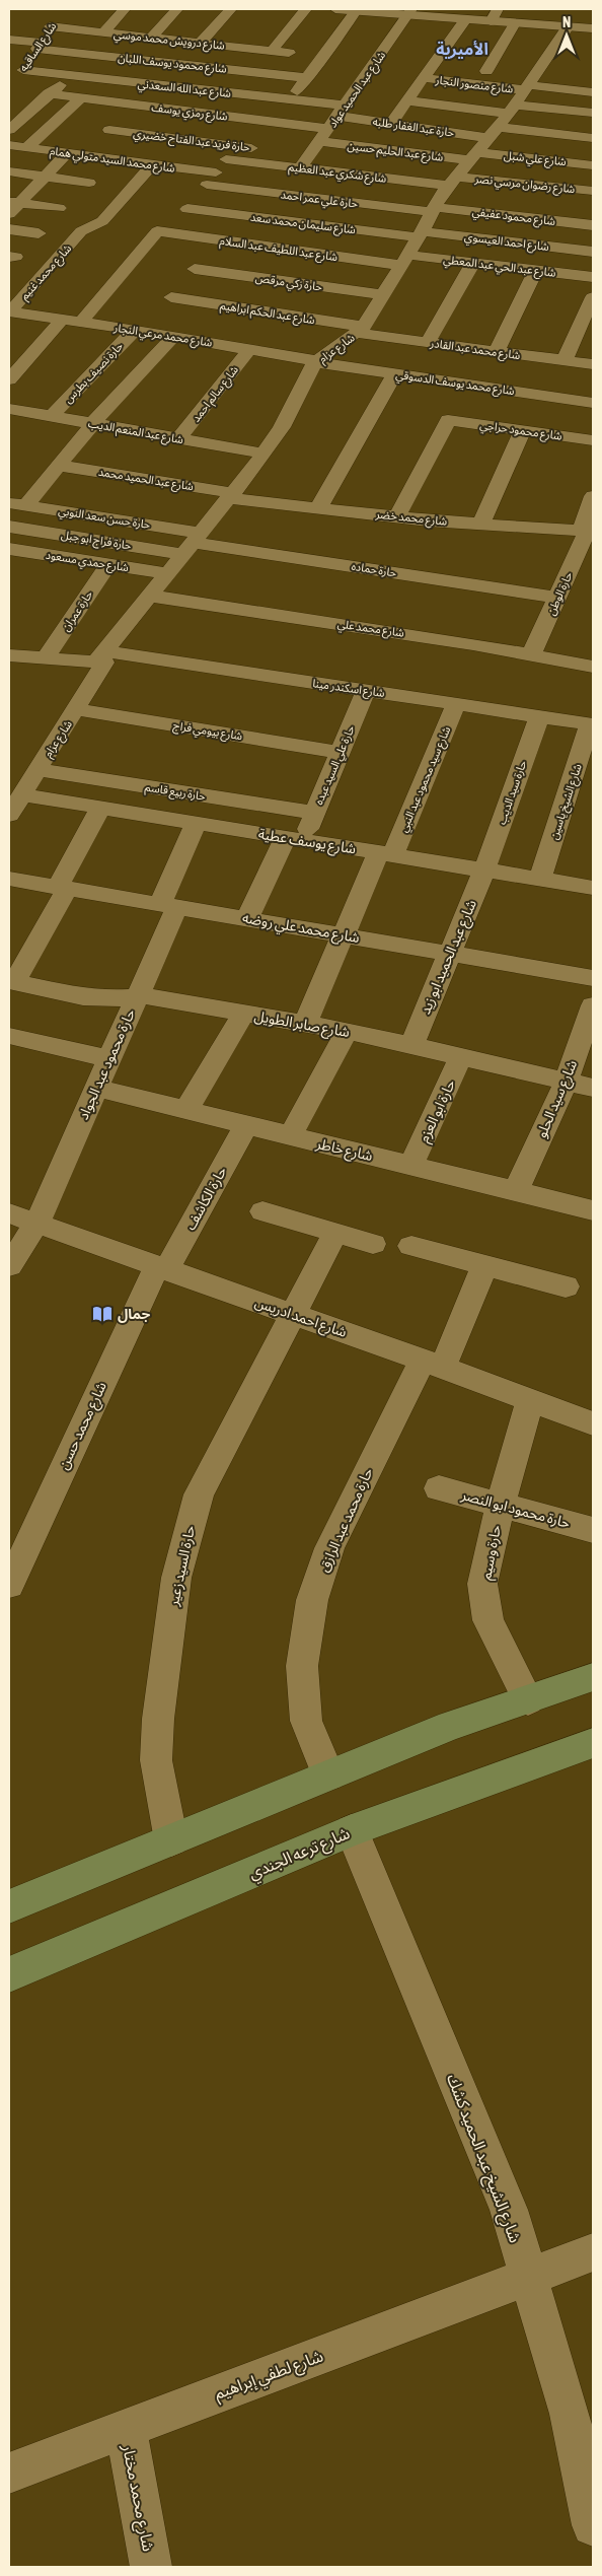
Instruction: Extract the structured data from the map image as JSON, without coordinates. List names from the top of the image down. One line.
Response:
{"streets":{"main road":["شارع ترعه الجندي"],"street":["شارع درويش محمد موسي","شارع الساقيه","شارع محمود يوسف اللبان","شارع منصور النجار","شارع عبد الله السعدني","شارع عبد الحميد عواد","شارع رمزي يوسف","حارة عبد الغفار طلبه","حارة فريد عبد الفتاح خضيري","شارع عبد الحليم حسين","شارع علي شبل","شارع محمد السيد متولي همام","شارع شكري عبد العظيم","شارع رضوان مرسي نصر","حارة علي عمر احمد","شارع محمود عفيفي","شارع سليمان محمد سعد","شارع احمد العيسوي","شارع عبد اللطيف عبد السلام","شارع عبد الحي عبد المعطي","شارع محمد غنيم","حارة زكي مرقص","شارع عبد الحكم ابراهيم","شارع محمد مرعي النجار","شارع عزام","شارع محمد عبد القادر","حارة نصيف بطرس","شارع محمد يوسف الدسوقي","شارع سالم احمد","شارع محمود حراجي","شارع عبد المنعم الديب","شارع عبد الحميد محمد","حارة حسن سعد النوبي","شارع محمد خضر","حارة فراج ابو جبل","شارع حمدي مسعود","حارة حماده","حارة الوطن","حارة عمران","شارع محمد علي","شارع اسكندر مينا","شارع بيومي فراج","حارة علي السيد عبده","شارع سيد محمود عبد النبي","حارة ربيع قاسم","حارة سيد الديب","شارع الشيخ ياسين","شارع يوسف عطية","شارع محمد علي روضه","شارع عبد الحميد ابو زيد","شارع صابر الطويل","حارة محمود عبد الجواد","شارع سيد الحلو","حارة ابو العزم","شارع خاطر","حارة الكاشف","شارع احمد ادريس","شارع محمد حسن","حارة محمود ابو النصر","حارة محمد عبد الرازق","حارة وسيم","حارة السيد زعير","شارع الشيخ عبد الحميد كشك","شارع لطفي إبراهيم","شارع محمد مختار"]},"crossings":[["شارع درويش محمد موسي","شارع الساقيه"],["شارع الساقيه","شارع محمود يوسف اللبان"],["شارع الساقيه","شارع عبد الله السعدني"],["شارع منصور النجار","حارة عبد الغفار طلبه"],["شارع منصور النجار","شارع عزام"],["شارع عبد الله السعدني","شارع عبد الحميد عواد"],["شارع عبد الله السعدني","حارة عبد الغفار طلبه"],["شارع عبد الحميد عواد","شارع رمزي يوسف"],["شارع عبد الحميد عواد","حارة عبد الغفار طلبه"],["شارع عبد الحميد عواد","شارع عبد الحليم حسين"],["شارع عبد الحميد عواد","شارع شكري عبد العظيم"],["حارة عبد الغفار طلبه","شارع عزام"],["شارع عبد الحليم حسين","شارع علي شبل"],["شارع عبد الحليم حسين","شارع عزام"],["شارع علي شبل","شارع عزام"],["شارع محمد السيد متولي همام","حارة علي عمر احمد"],["شارع محمد السيد متولي همام","شارع محمد غنيم"],["شارع شكري عبد العظيم","شارع رضوان مرسي نصر"],["شارع شكري عبد العظيم","شارع عزام"],["شارع رضوان مرسي نصر","شارع عزام"],["حارة علي عمر احمد","شارع محمود عفيفي"],["حارة علي عمر احمد","شارع عزام"],["شارع محمود عفيفي","شارع عزام"],["شارع سليمان محمد سعد","شارع احمد العيسوي"],["شارع سليمان محمد سعد","شارع عزام"],["شارع احمد العيسوي","شارع عزام"],["شارع عبد اللطيف عبد السلام","شارع عبد الحي عبد المعطي"],["شارع عبد اللطيف عبد السلام","شارع عزام"],["شارع عبد اللطيف عبد السلام","حارة نصيف بطرس"],["شارع عبد الحي عبد المعطي","شارع عزام"],["شارع محمد غنيم","شارع محمد مرعي النجار"],["حارة زكي مرقص","شارع عزام"],["حارة زكي مرقص","حارة نصيف بطرس"],["شارع عبد الحكم ابراهيم","شارع عزام"],["شارع عبد الحكم ابراهيم","شارع محمد عبد القادر"],["شارع عبد الحكم ابراهيم","حارة نصيف بطرس"],["شارع محمد مرعي النجار","شارع عزام"],["شارع محمد مرعي النجار","حارة نصيف بطرس"],["شارع محمد مرعي النجار","شارع محمد يوسف الدسوقي"],["شارع محمد مرعي النجار","شارع سالم احمد"],["شارع عزام","شارع محمد عبد القادر"],["شارع عزام","شارع محمد يوسف الدسوقي"],["شارع عزام","شارع عبد المنعم الديب"],["شارع عزام","شارع عبد الحميد محمد"],["شارع عزام","حارة حسن سعد النوبي"],["شارع عزام","شارع محمد خضر"],["شارع عزام","حارة فراج ابو جبل"],["شارع عزام","شارع حمدي مسعود"],["شارع عزام","حارة حماده"],["شارع عزام","شارع محمد علي"],["شارع عزام","شارع اسكندر مينا"],["شارع عزام","شارع بيومي فراج"],["شارع عزام","حارة ربيع قاسم"],["شارع عزام","شارع يوسف عطية"],["حارة نصيف بطرس","شارع عبد المنعم الديب"],["شارع سالم احمد","شارع عبد المنعم الديب"],["شارع محمود حراجي","شارع محمد خضر"],["شارع عبد الحميد محمد","شارع محمد خضر"],["حارة حسن سعد النوبي","حارة فراج ابو جبل"],["حارة حسن سعد النوبي","حارة حماده"],["شارع محمد خضر","حارة الوطن"],["حارة فراج ابو جبل","حارة حماده"],["شارع حمدي مسعود","حارة عمران"],["حارة حماده","حارة الوطن"],["حارة الوطن","شارع محمد علي"],["حارة عمران","شارع اسكندر مينا"],["شارع اسكندر مينا","حارة علي السيد عبده"],["شارع اسكندر مينا","شارع سيد محمود عبد النبي"],["شارع اسكندر مينا","حارة سيد الديب"],["شارع اسكندر مينا","شارع الشيخ ياسين"],["شارع بيومي فراج","حارة علي السيد عبده"],["حارة علي السيد عبده","حارة ربيع قاسم"],["حارة علي السيد عبده","شارع يوسف عطية"],["حارة علي السيد عبده","شارع محمد علي روضه"],["شارع سيد محمود عبد النبي","شارع يوسف عطية"],["شارع سيد محمود عبد النبي","شارع محمد علي روضه"],["شارع سيد محمود عبد النبي","شارع صابر الطويل"],["حارة سيد الديب","شارع يوسف عطية"],["حارة سيد الديب","شارع عبد الحميد ابو زيد"],["شارع الشيخ ياسين","شارع يوسف عطية"],["شارع يوسف عطية","شارع عبد الحميد ابو زيد"],["شارع يوسف عطية","حارة محمود عبد الجواد"],["شارع محمد علي روضه","شارع عبد الحميد ابو زيد"],["شارع محمد علي روضه","حارة محمود عبد الجواد"],["شارع عبد الحميد ابو زيد","شارع صابر الطويل"],["شارع صابر الطويل","حارة محمود عبد الجواد"],["شارع صابر الطويل","شارع سيد الحلو"],["شارع صابر الطويل","حارة ابو العزم"],["حارة محمود عبد الجواد","شارع خاطر"],["حارة محمود عبد الجواد","شارع احمد ادريس"],["شارع سيد الحلو","شارع خاطر"],["حارة ابو العزم","شارع خاطر"],["شارع خاطر","حارة الكاشف"],["حارة الكاشف","شارع احمد ادريس"],["حارة الكاشف","شارع محمد حسن"],["شارع احمد ادريس","شارع محمد حسن"],["شارع احمد ادريس","حارة محمد عبد الرازق"],["شارع احمد ادريس","حارة وسيم"],["شارع احمد ادريس","حارة السيد زعير"],["حارة محمود ابو النصر","حارة وسيم"],["شارع ترعه الجندي","شارع الشيخ عبد الحميد كشك"],["شارع الشيخ عبد الحميد كشك","شارع لطفي إبراهيم"],["شارع لطفي إبراهيم","شارع محمد مختار"]],"districts":["الأميرية"],"places":{"library":["جمال"]},"north":"top"}
